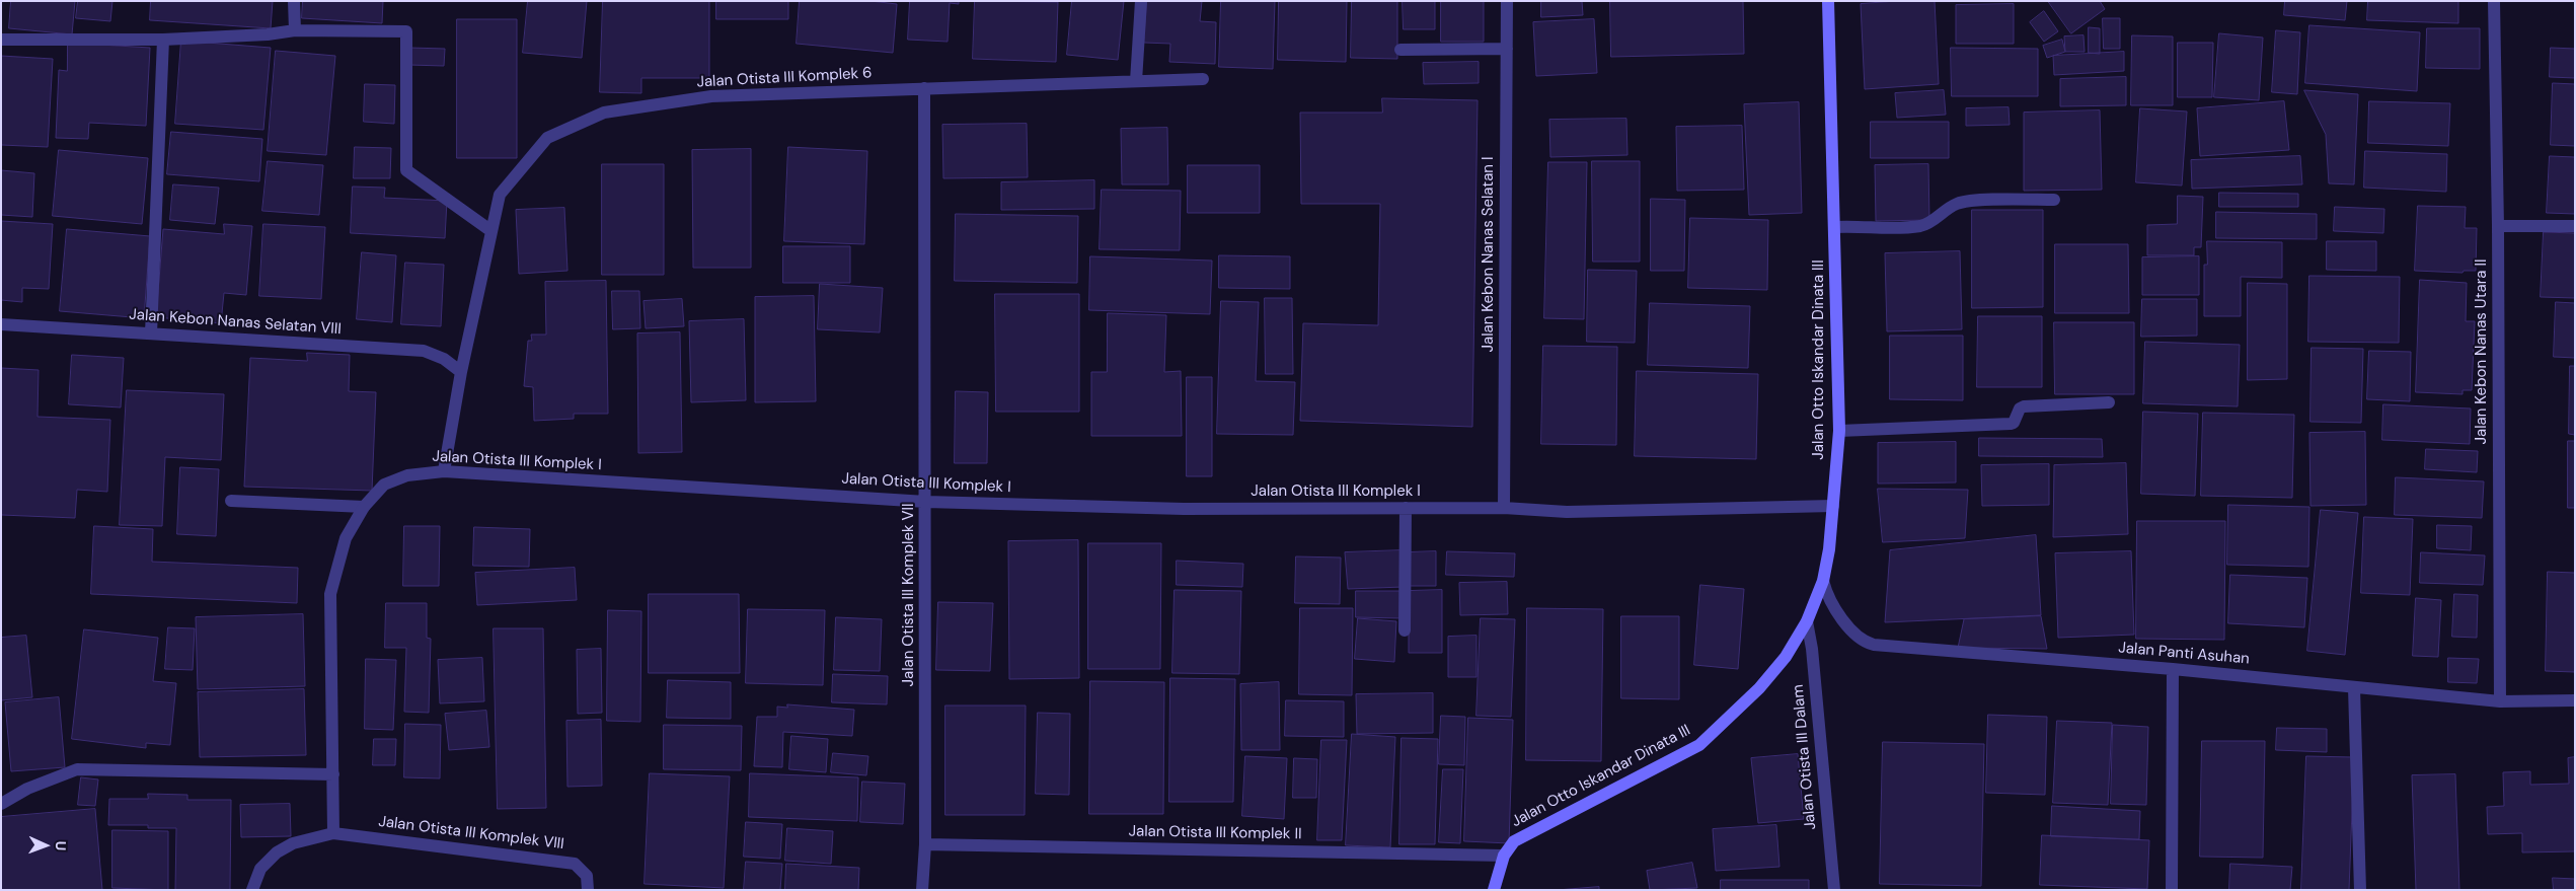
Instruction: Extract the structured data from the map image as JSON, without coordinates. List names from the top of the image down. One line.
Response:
{"streets":{"street":["Jalan Otista III Komplek 6","Jalan Kebon Nanas Selatan I","Jalan Kebon Nanas Selatan VIII","Jalan Kebon Nanas Utara II","Jalan Otto Iskandar Dinata III","Jalan Otista III Komplek I","Jalan Otista III Komplek VII","Jalan Panti Asuhan","Jalan Otista III Dalam","Jalan Otista III Komplek VIII","Jalan Otista III Komplek II"]},"crossings":[["Jalan Otista III Komplek 6","Jalan Kebon Nanas Selatan VIII"],["Jalan Otista III Komplek 6","Jalan Otista III Komplek I"],["Jalan Otista III Komplek 6","Jalan Otista III Komplek VII"],["Jalan Kebon Nanas Selatan I","Jalan Otista III Komplek I"],["Jalan Kebon Nanas Utara II","Jalan Panti Asuhan"],["Jalan Otto Iskandar Dinata III","Jalan Otista III Komplek I"],["Jalan Otto Iskandar Dinata III","Jalan Panti Asuhan"],["Jalan Otto Iskandar Dinata III","Jalan Otista III Dalam"],["Jalan Otto Iskandar Dinata III","Jalan Otista III Komplek II"],["Jalan Otista III Komplek I","Jalan Otista III Komplek VII"],["Jalan Otista III Komplek I","Jalan Otista III Komplek VIII"],["Jalan Otista III Komplek VII","Jalan Otista III Komplek II"]],"north":"right"}
